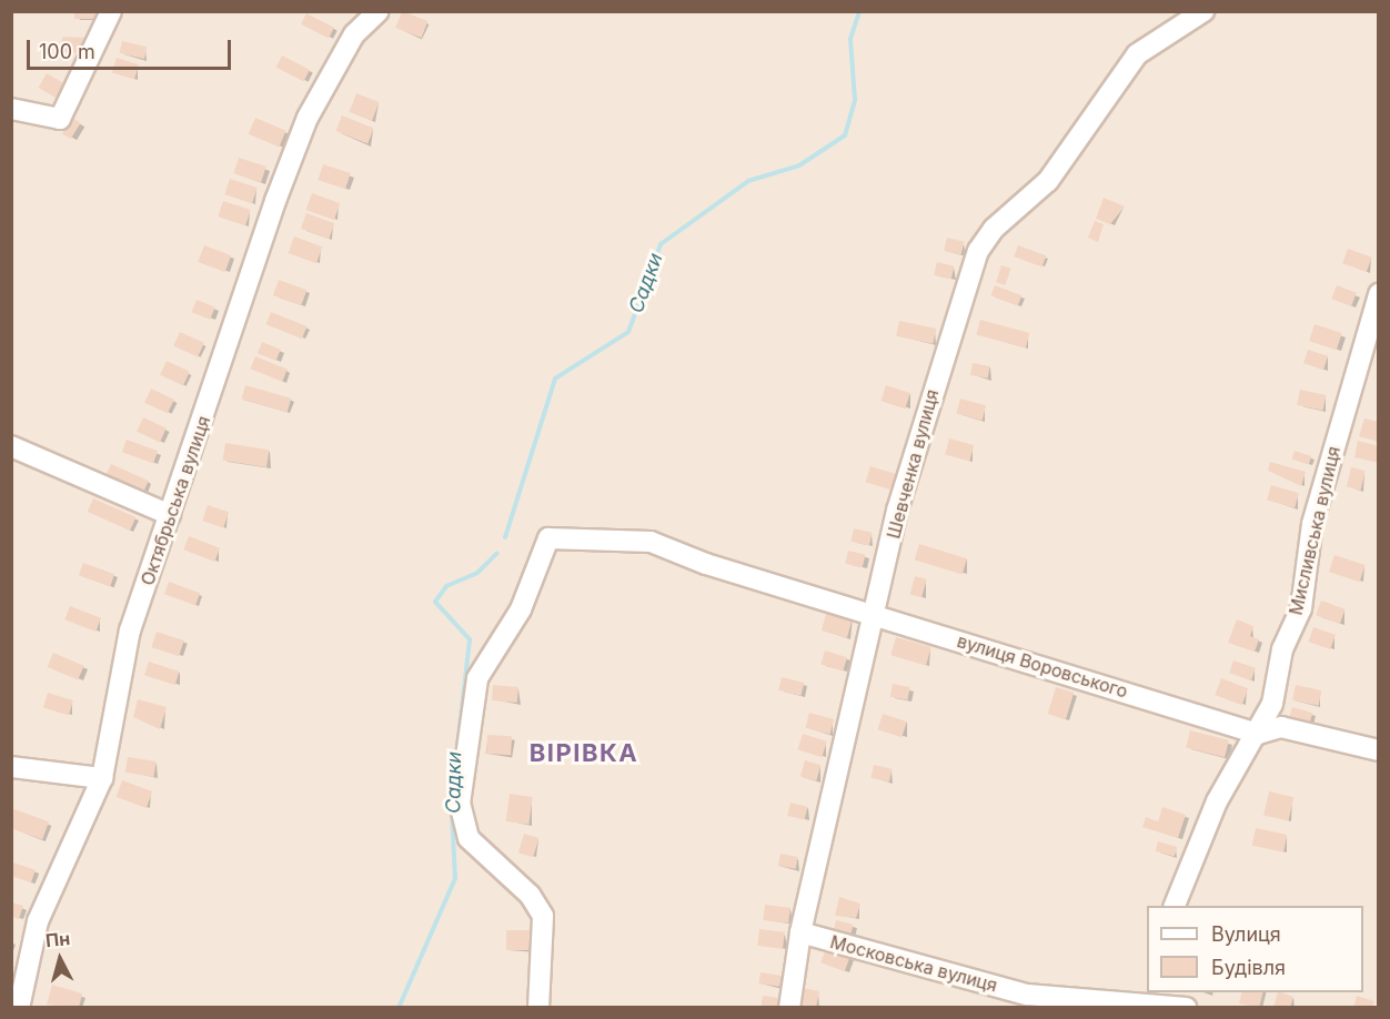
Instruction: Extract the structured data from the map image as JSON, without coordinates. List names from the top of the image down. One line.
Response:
{"streets":{"street":["Шевченка вулиця","Октябрьська вулиця","Мисливська вулиця","вулиця Воровського","Московська вулиця"]},"crossings":[["Шевченка вулиця","вулиця Воровського"],["Шевченка вулиця","Московська вулиця"],["Мисливська вулиця","вулиця Воровського"]],"districts":["ВІРІВКА"],"water":["Садки"],"legend":["Вулиця","Будівля"],"scale_bar":"100 m","north":"top"}
